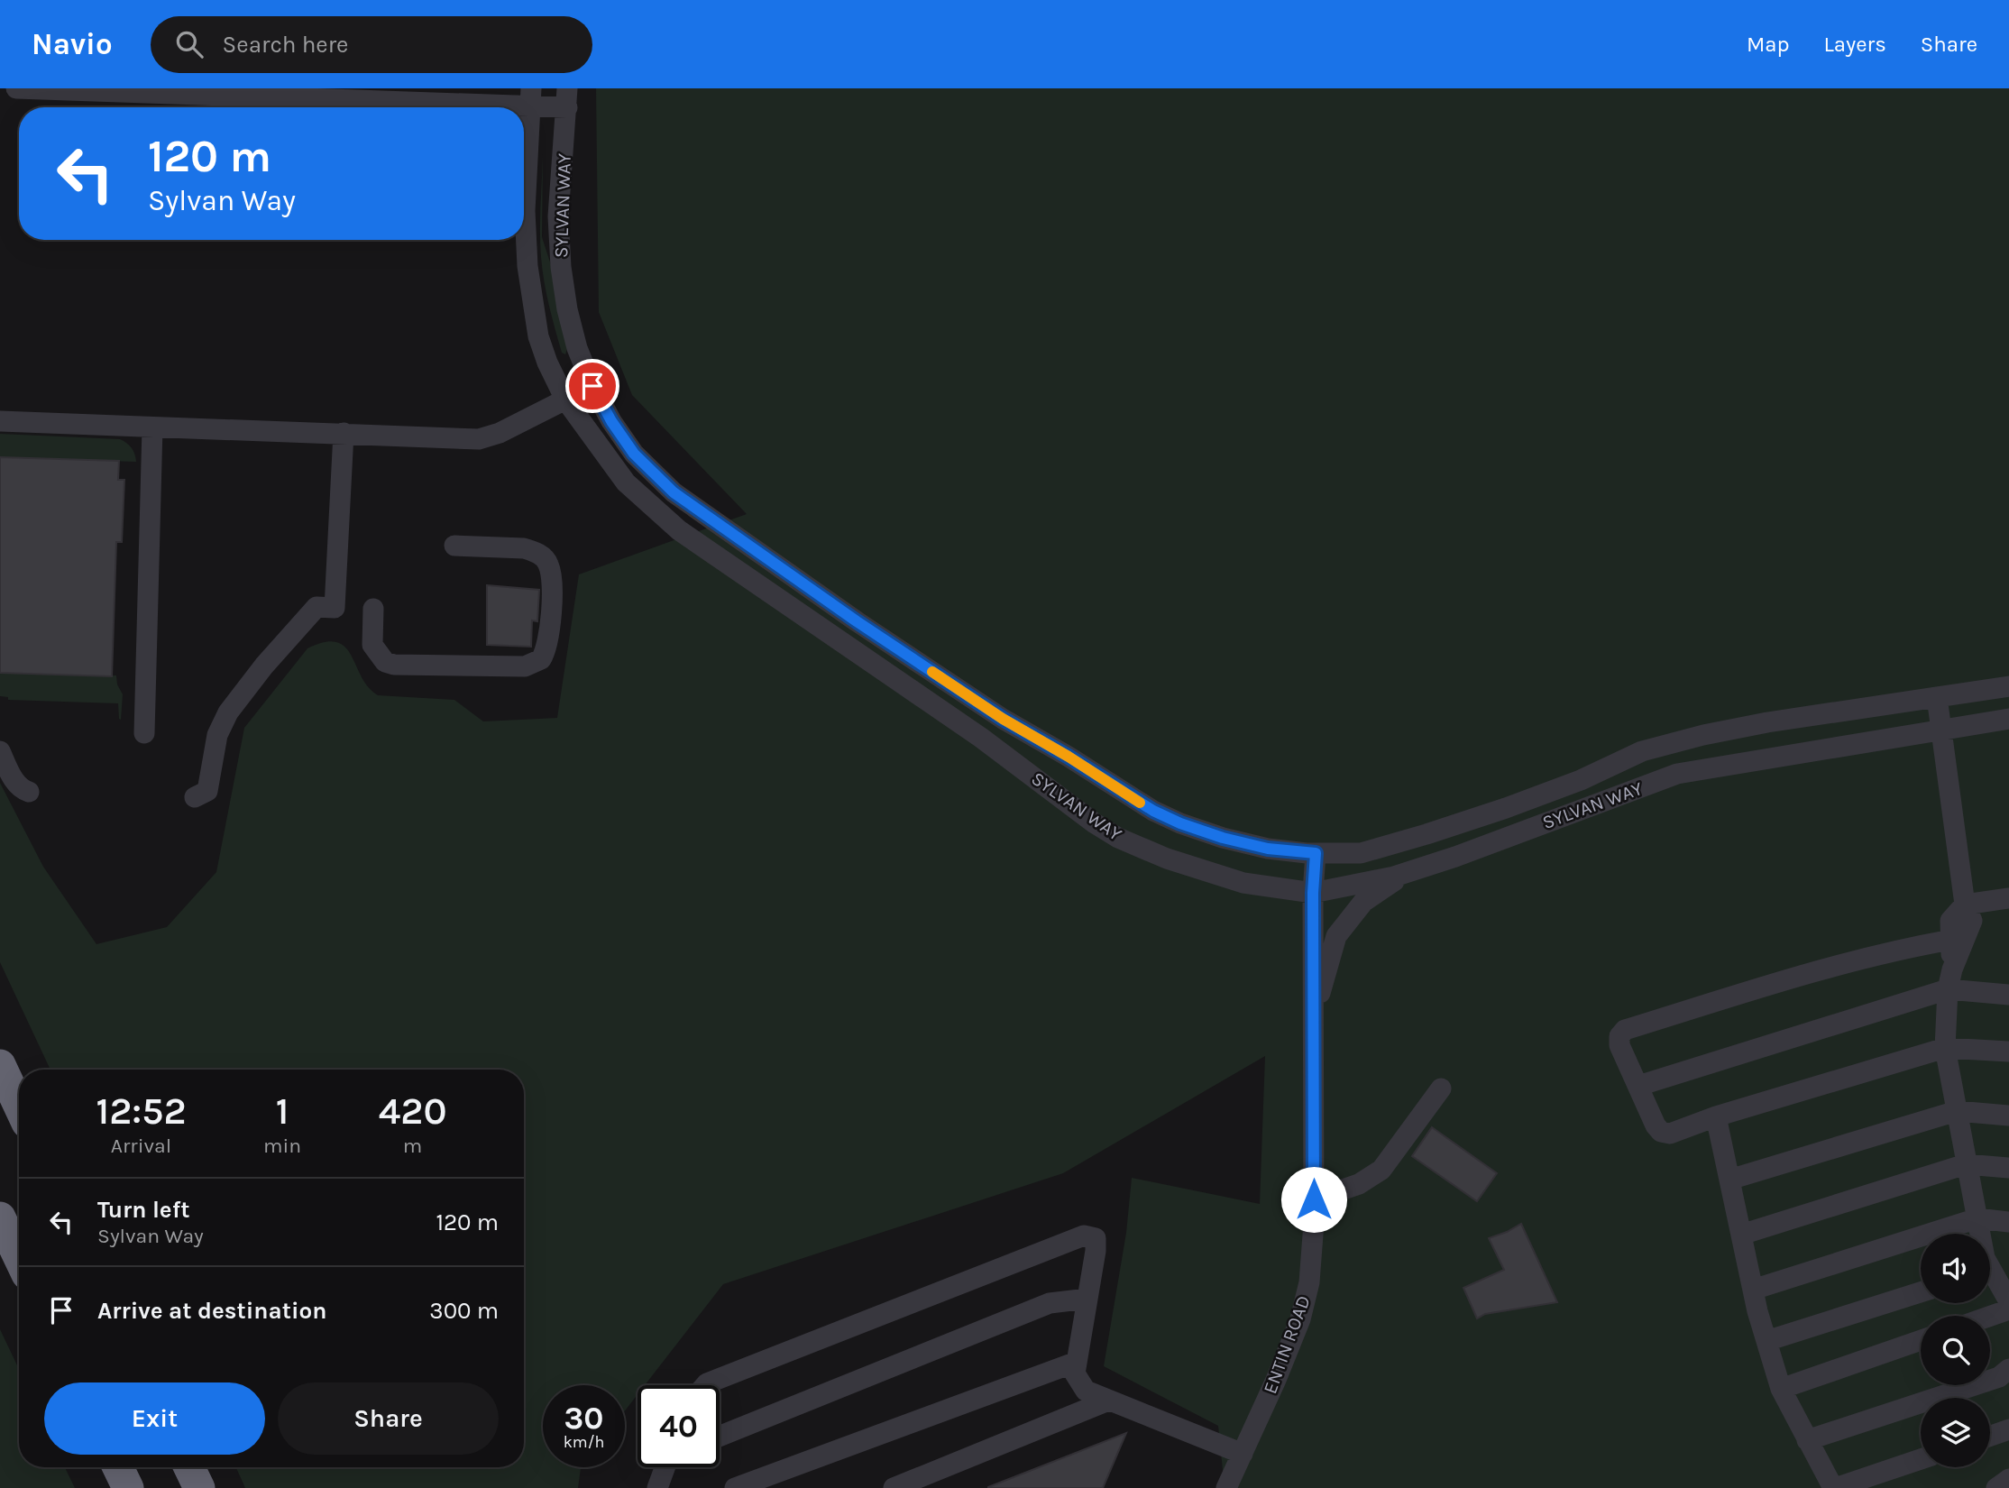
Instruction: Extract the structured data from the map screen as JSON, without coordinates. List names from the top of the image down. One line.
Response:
{"streets":{"street":["SYLVAN WAY","ENTIN ROAD"]},"crossings":[["SYLVAN WAY","ENTIN ROAD"]],"page":{"header":"Navio","search":"Search here","nav":["Map","Layers","Share"],"turn":["120 m","Sylvan Way"],"eta":["12:52","Arrival","1","min","420","m"],"list":[{"name":"Turn left","note":"Sylvan Way","value":"120 m"},{"name":"Arrive at destination","value":"300 m"}],"buttons":["Exit","Share"],"speed":"30 km/h","limit":"40"}}
